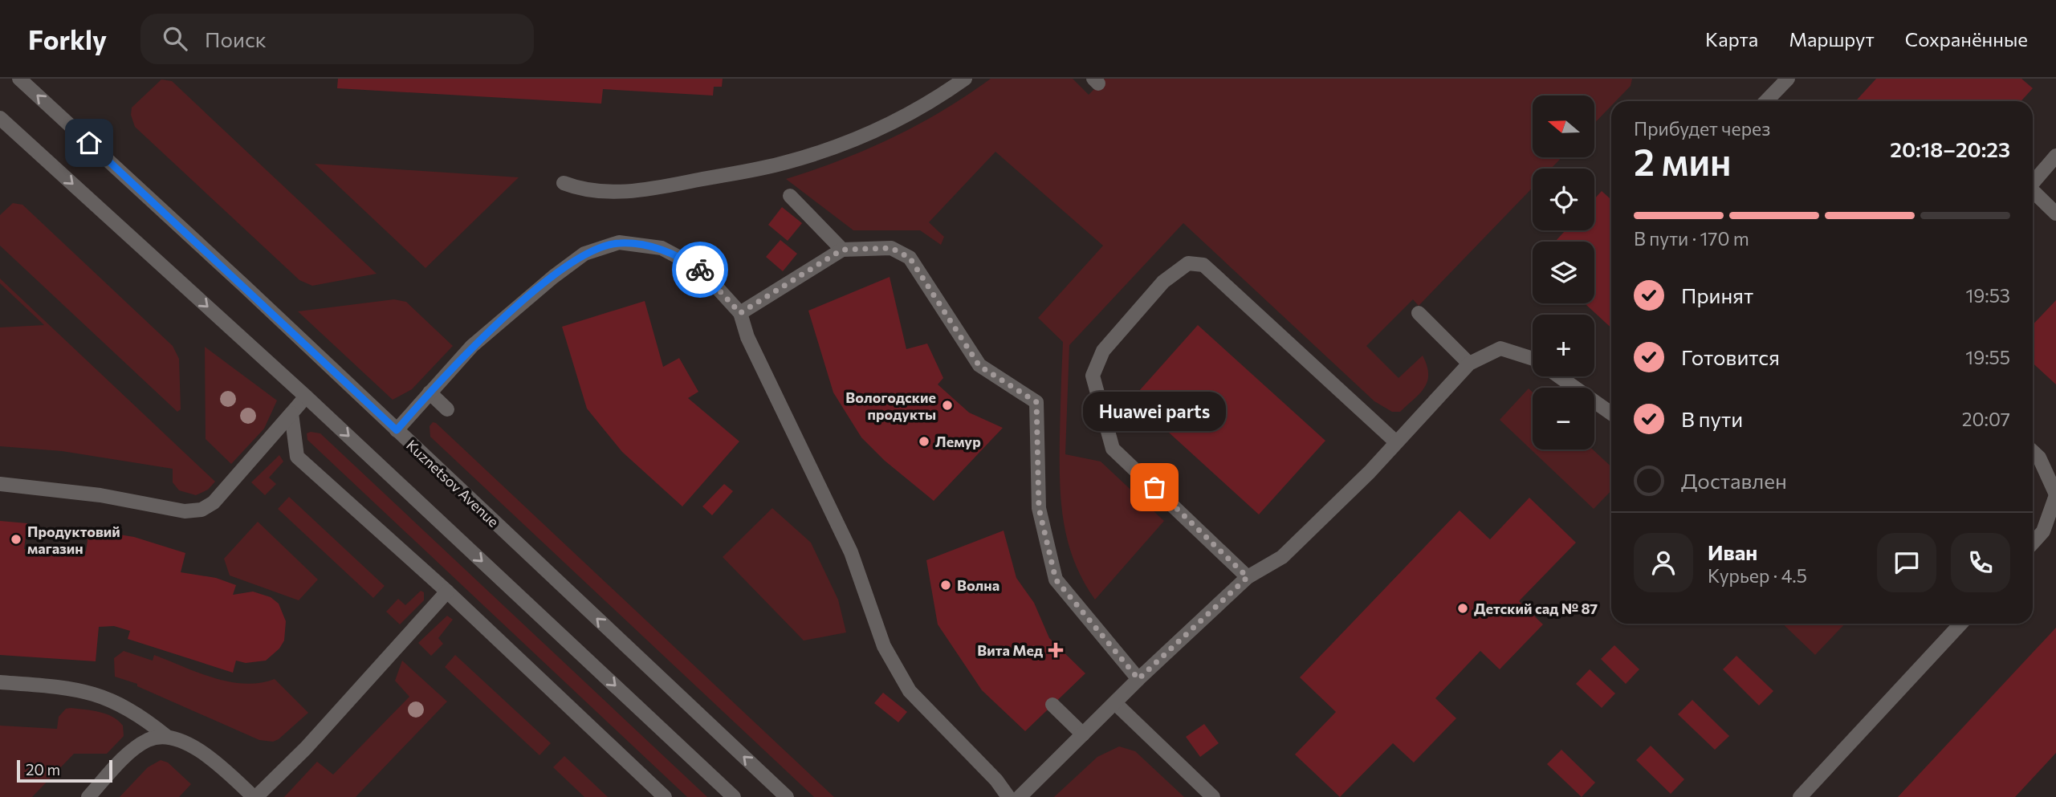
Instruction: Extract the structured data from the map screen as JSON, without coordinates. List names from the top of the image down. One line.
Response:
{"streets":{"street":["Kuznetsov Avenue"]},"places":{"other":["Вологодские продукты","Лемур","Huawei parts","Продуктовий магазин","Волна","Детский сад № 87"],"health":["Вита Мед"]},"scale_bar":"20 m","north":"left","page":{"header":"Forkly","search":"Поиск","nav":["Карта","Маршрут","Сохранённые"],"map_buttons":["+","−"],"heading":["2 мин","Прибудет через","20:18–20:23"],"panel":["Иван","Курьер · 4.5"],"bar":"В пути · 170 m","list":[["Принят","19:53"],["Готовится","19:55"],["В пути","20:07"],"Доставлен"],"bubble":"Huawei parts","scale":"20 m"}}
